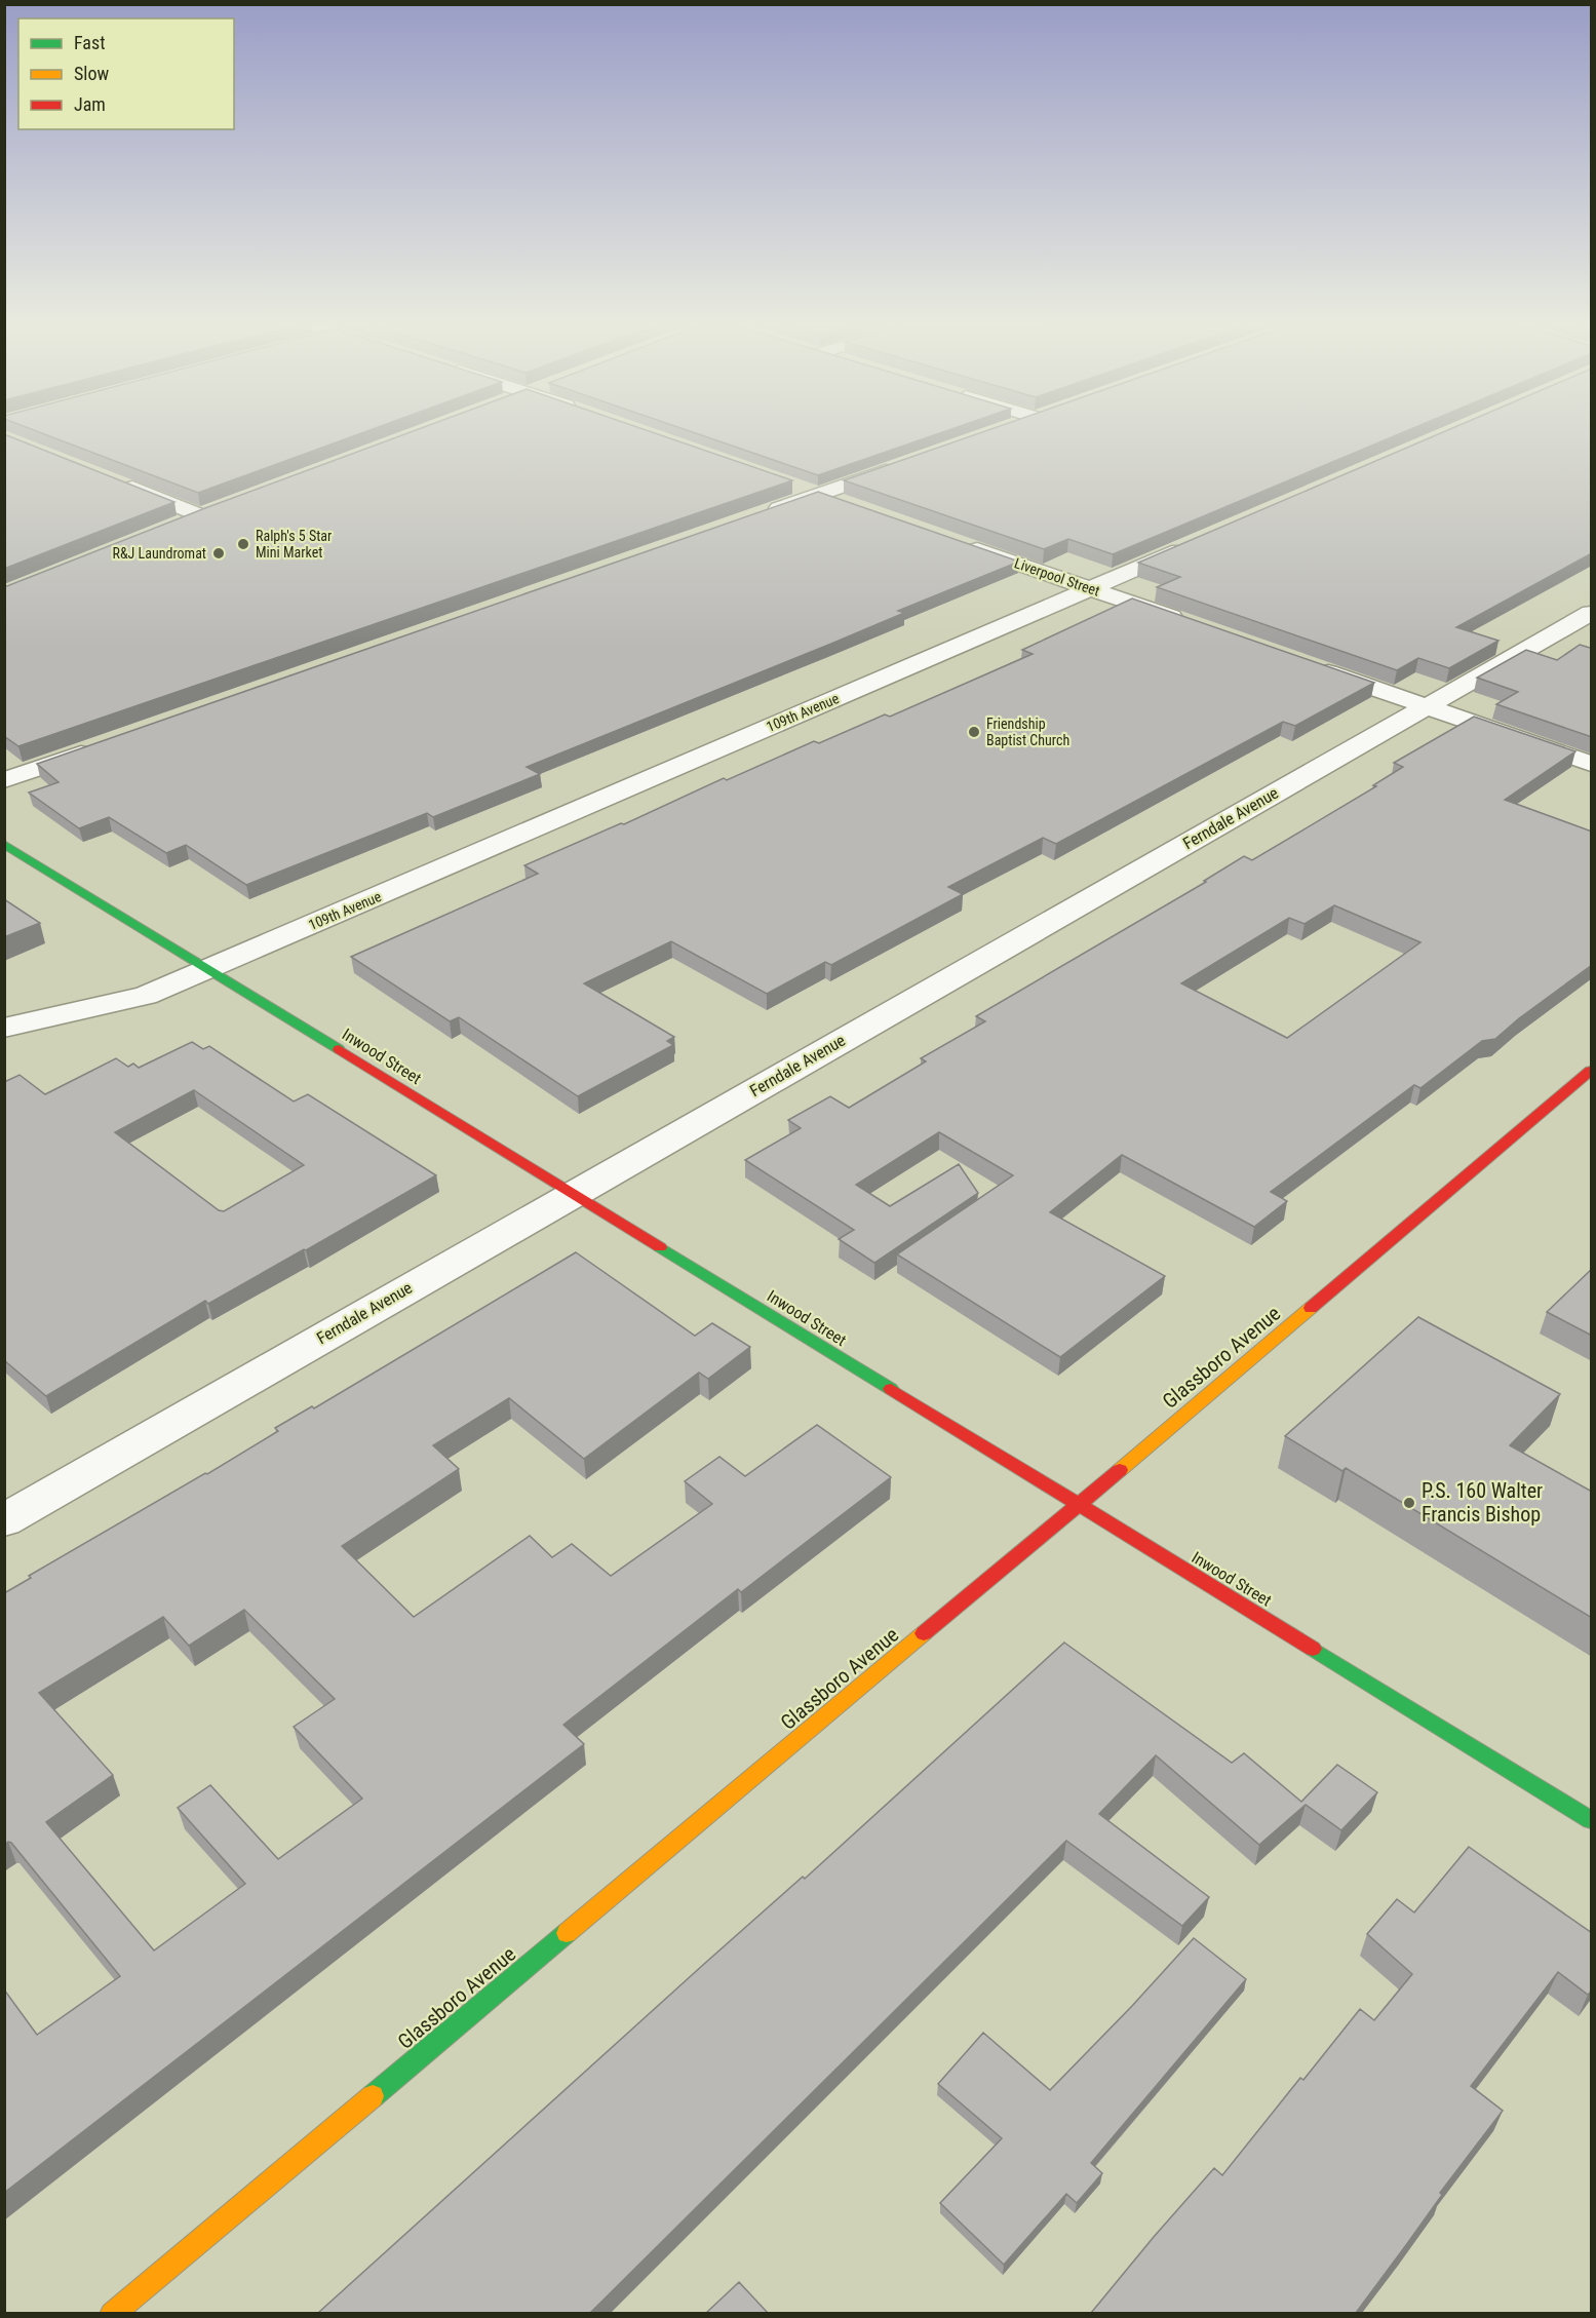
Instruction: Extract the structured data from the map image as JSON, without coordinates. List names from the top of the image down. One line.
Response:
{"streets":{"street":["Liverpool Street","109th Avenue","Ferndale Avenue","Inwood Street","Glassboro Avenue"]},"crossings":[["Liverpool Street","109th Avenue"],["109th Avenue","Inwood Street"],["Ferndale Avenue","Inwood Street"],["Inwood Street","Glassboro Avenue"]],"places":["Ralph's 5 Star Mini Market","R&J Laundromat","Friendship Baptist Church","P.S. 160 Walter Francis Bishop"],"legend":["Fast","Slow","Jam"]}
